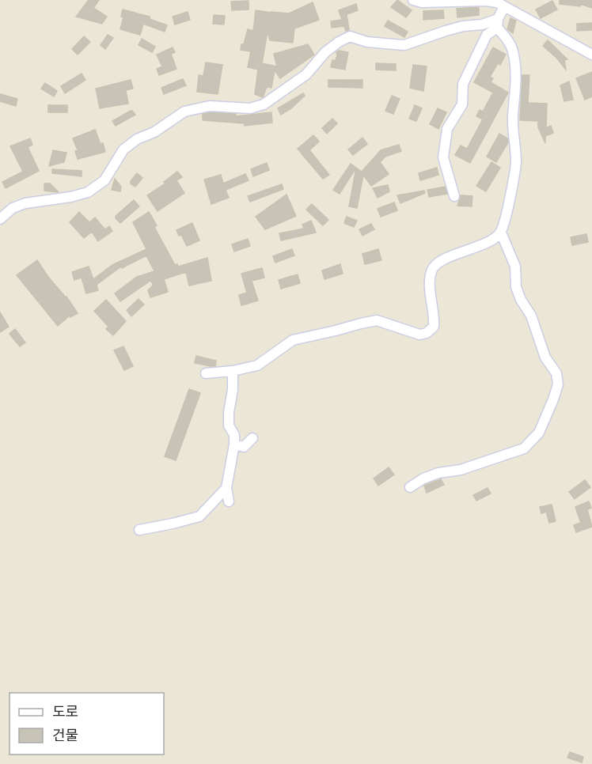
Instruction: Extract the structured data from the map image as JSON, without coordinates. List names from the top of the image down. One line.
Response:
{"legend":["도로","건물"]}
